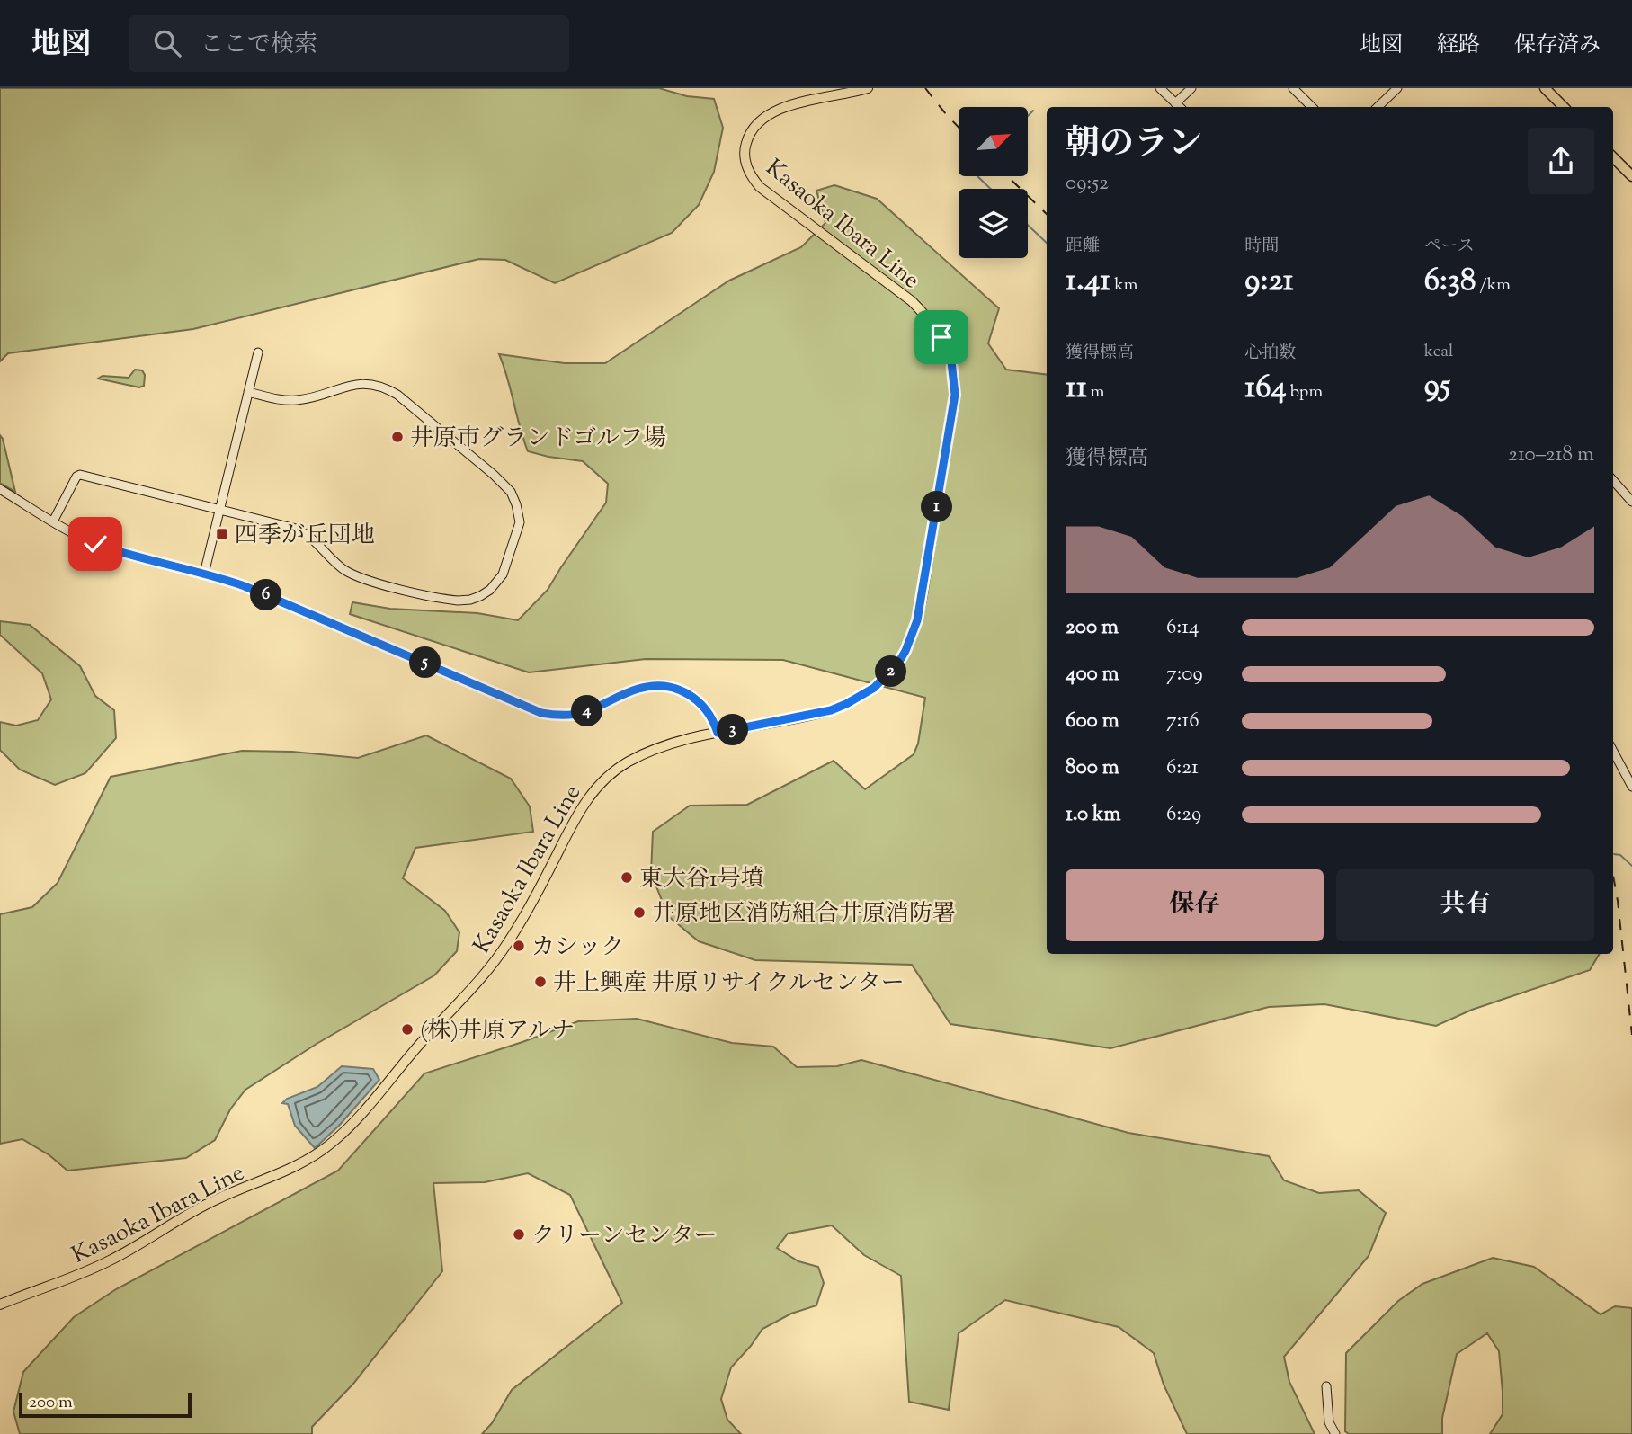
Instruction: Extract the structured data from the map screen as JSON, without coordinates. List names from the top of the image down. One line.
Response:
{"streets":{"main road":["Kasaoka Ibara Line"]},"places":{"other":["井原市グランドゴルフ場","東大谷1号墳","井原地区消防組合井原消防署","カシック","井上興産 井原リサイクルセンター","(株)井原アルナ","クリーンセンター"],"transit":["四季が丘団地"]},"scale_bar":"200 m","north":"top right","page":{"header":"地図","search":"ここで検索","nav":["地図","経路","保存済み"],"heading":["朝のラン","09:52"],"stats":[["距離","1.41 km"],["時間","9:21"],["ペース","6:38 /km"],["獲得標高","11 m"],["心拍数","164 bpm"],["kcal","95"]],"chart":["獲得標高","210–218 m"],"pins":["1","6","5","2","4","3"],"list":[{"name":"200 m","note":"6:14"},{"name":"400 m","note":"7:09"},{"name":"600 m","note":"7:16"},{"name":"800 m","note":"6:21"},{"name":"1.0 km","note":"6:29"}],"buttons":["保存","共有"],"scale":"200 m"}}
